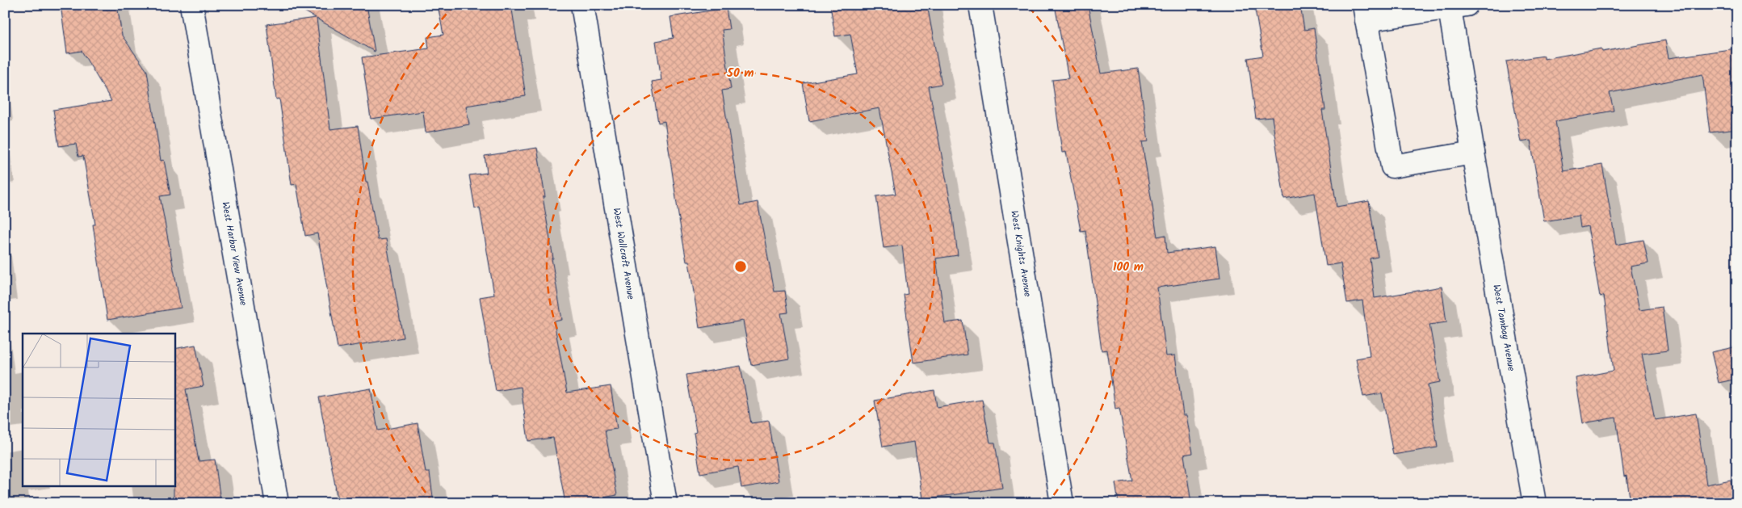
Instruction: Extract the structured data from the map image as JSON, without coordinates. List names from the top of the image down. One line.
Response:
{"streets":{"street":["West Harbor View Avenue","West Wallcraft Avenue","West Knights Avenue","West Tambay Avenue"]},"rings":["50 m","100 m"]}
